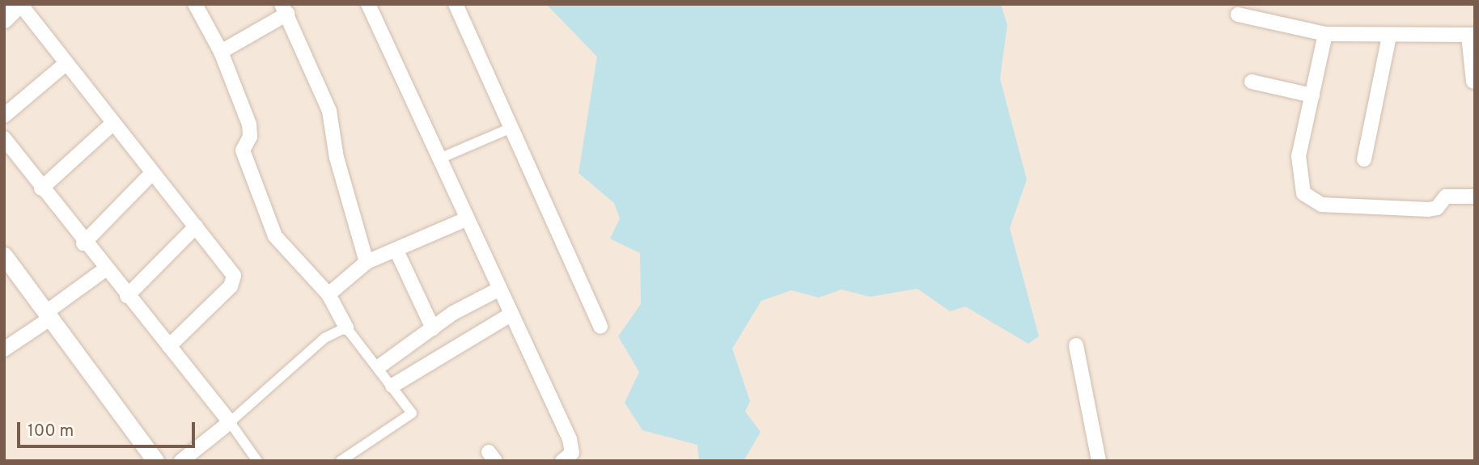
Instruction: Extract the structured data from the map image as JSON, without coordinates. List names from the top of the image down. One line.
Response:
{"scale_bar":"100 m"}
